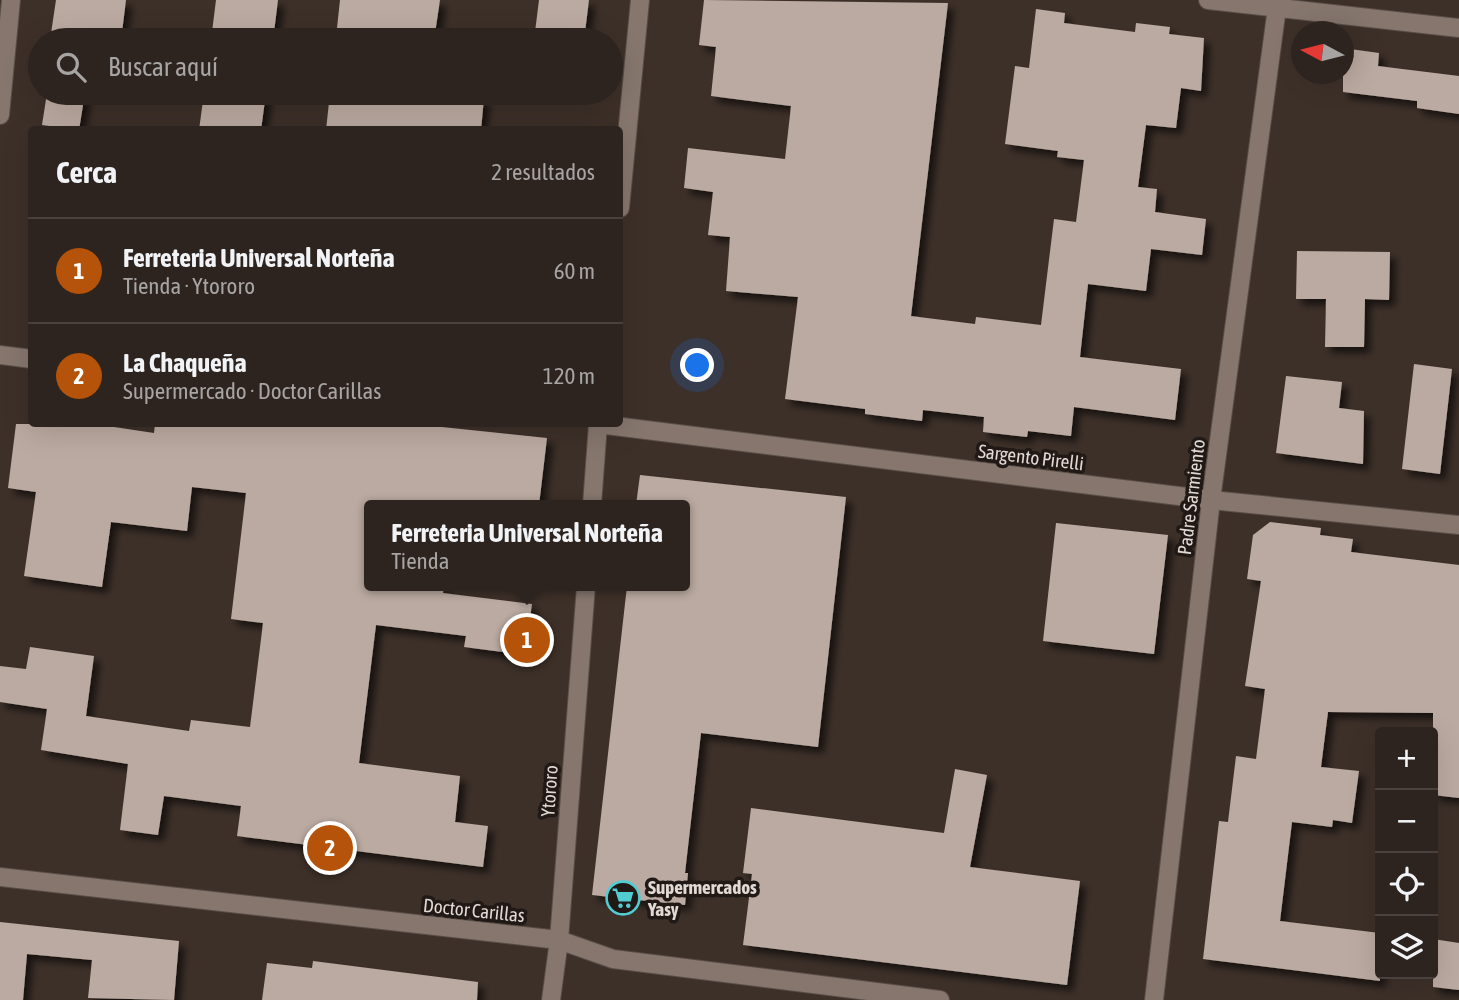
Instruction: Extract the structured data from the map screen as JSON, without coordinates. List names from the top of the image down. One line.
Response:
{"streets":{"street":["Sargento Pirelli","Padre Sarmiento","Ytororo","Doctor Carillas"]},"crossings":[["Sargento Pirelli","Padre Sarmiento"],["Ytororo","Doctor Carillas"]],"places":{"supermarket":["Supermercados Yasy"]},"north":"left","page":{"search":"Buscar aquí","heading":["Cerca","2 resultados"],"list":[{"mark":"1","name":"Ferreteria Universal Norteña","note":"Tienda · Ytororo","value":"60 m"},{"mark":"2","name":"La Chaqueña","note":"Supermercado · Doctor Carillas","value":"120 m"}],"popup":["Ferreteria Universal Norteña","Tienda"],"pins":["1","2"],"map_buttons":["+","−"]}}
